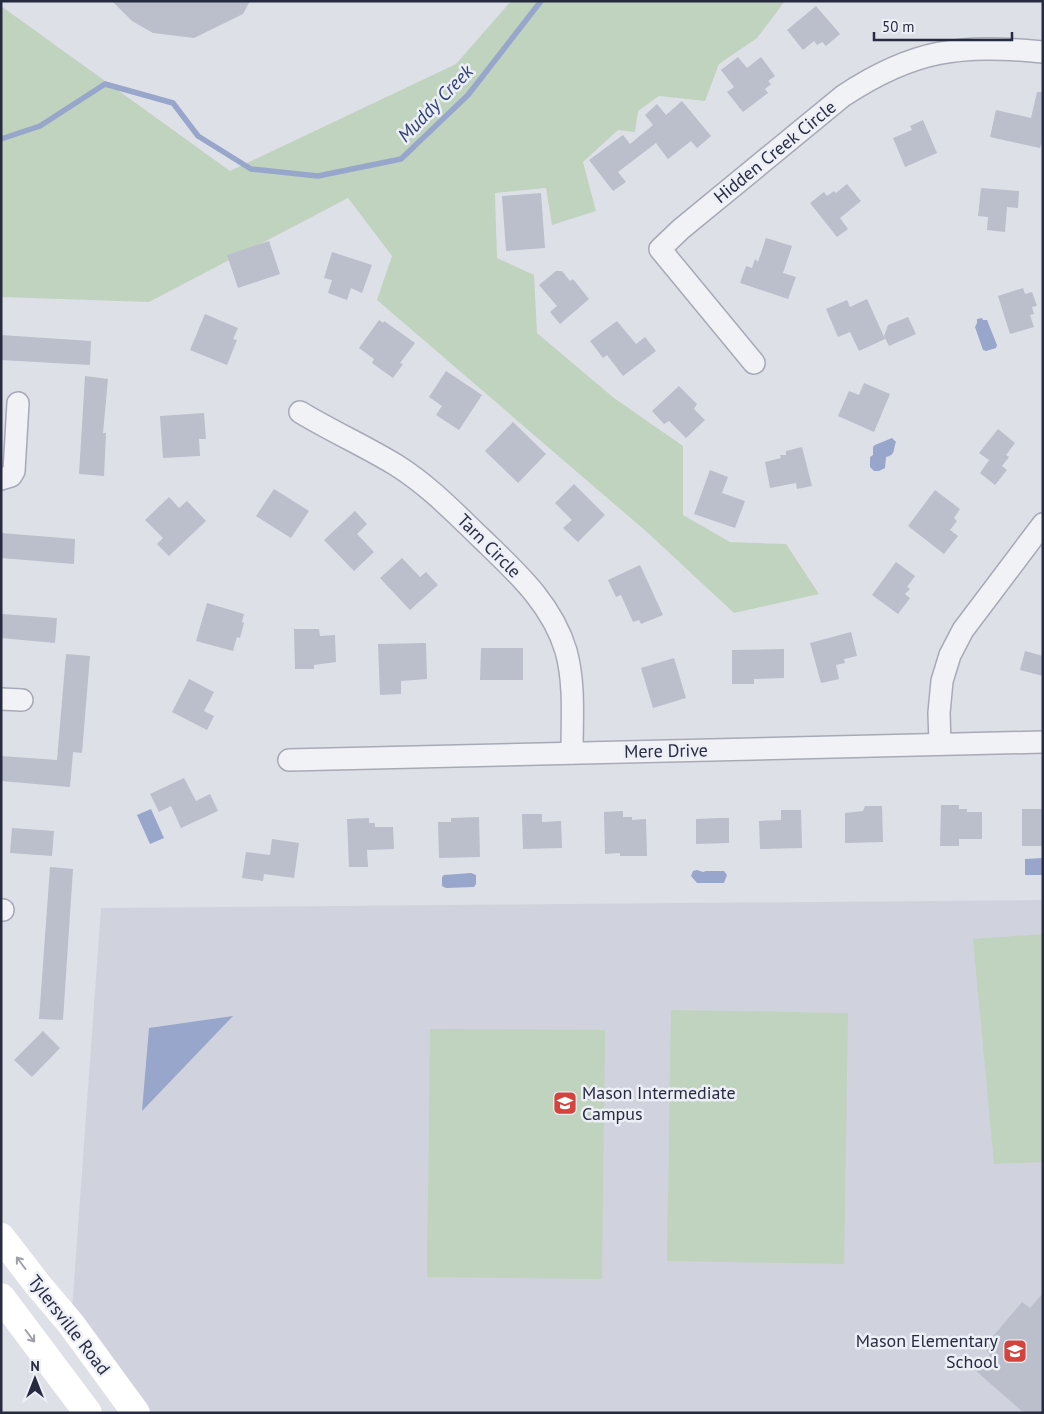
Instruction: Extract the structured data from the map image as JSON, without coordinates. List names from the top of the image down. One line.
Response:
{"streets":{"main road":["Tylersville Road"],"street":["Hidden Creek Circle","Tarn Circle","Mere Drive"]},"crossings":[["Tarn Circle","Mere Drive"]],"water":["Muddy Creek"],"places":{"school or university":["Mason Intermediate Campus","Mason Elementary School"]},"scale_bar":"50 m","north":"top"}
